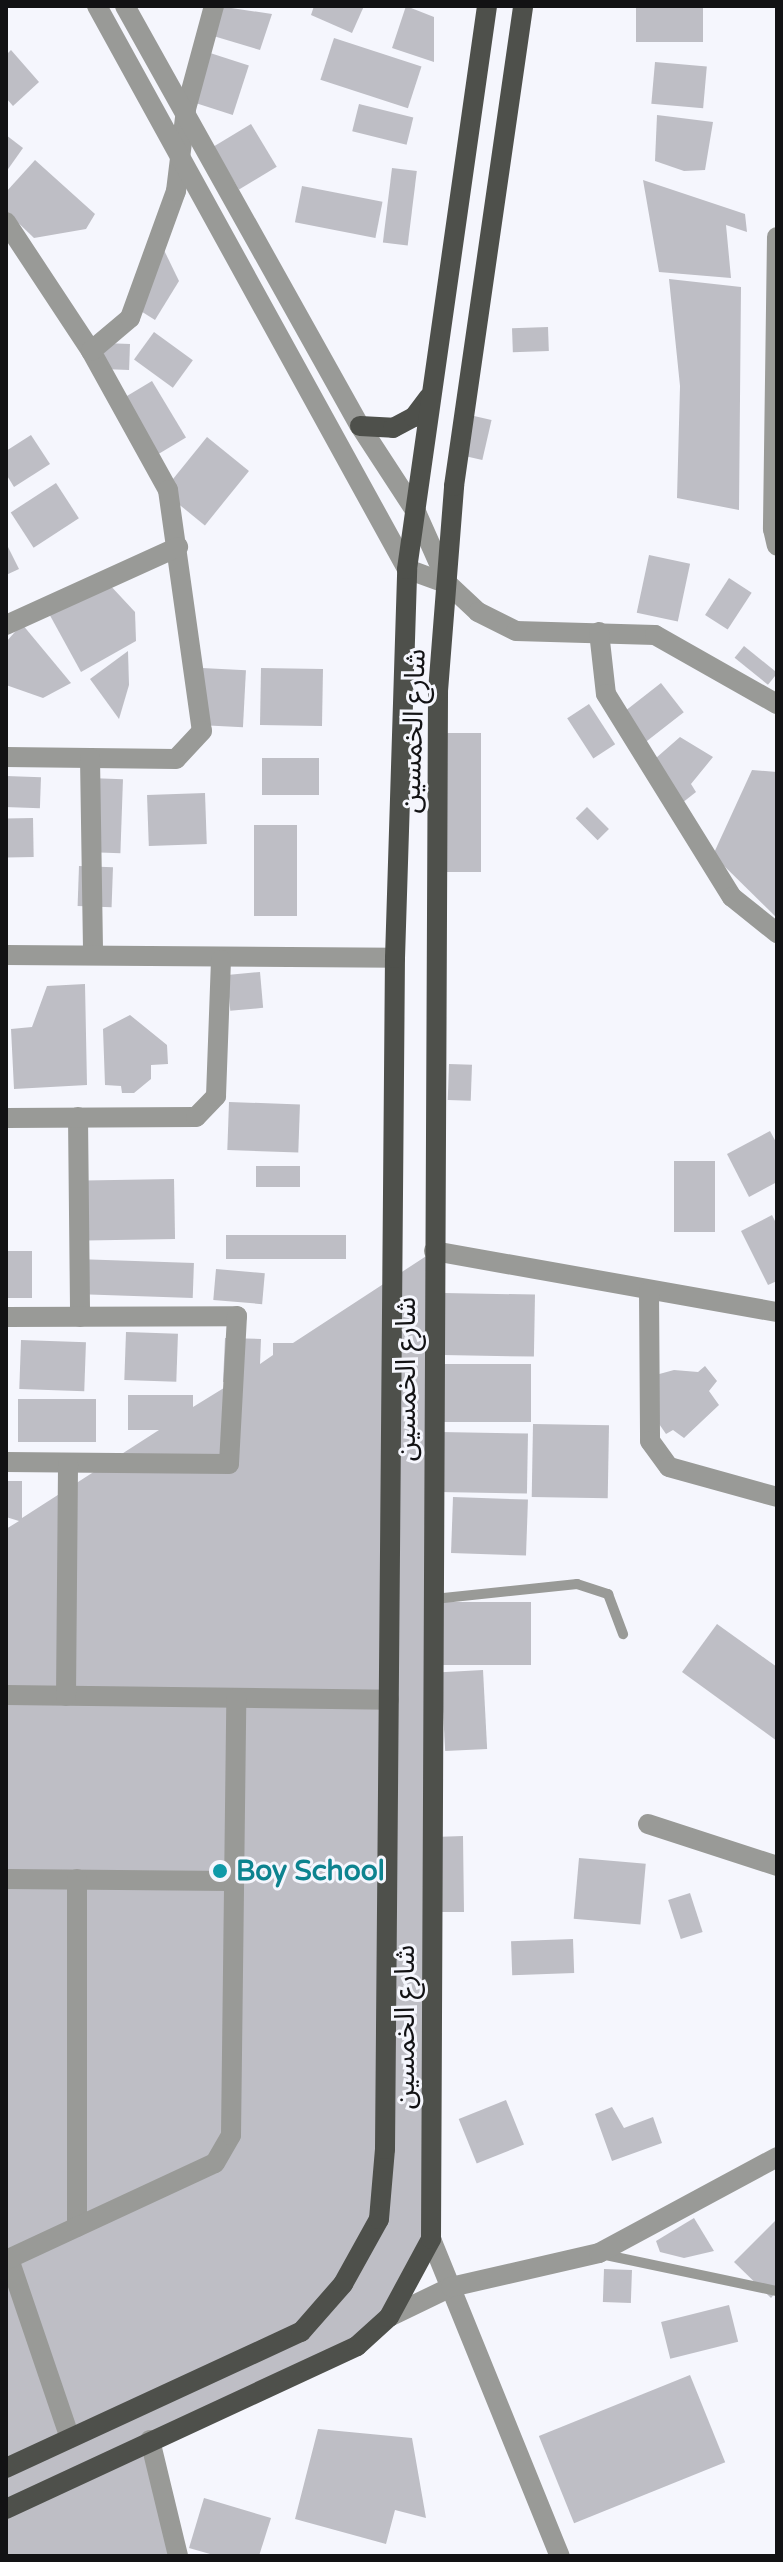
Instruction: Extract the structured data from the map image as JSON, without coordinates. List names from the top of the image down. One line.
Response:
{"streets":{"main road":["شارع الخمسين"]},"places":["Boy School"]}
